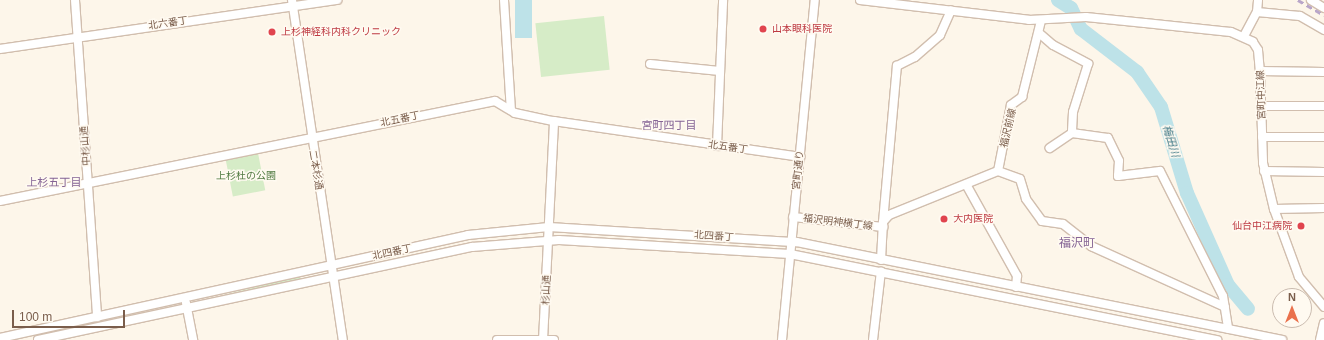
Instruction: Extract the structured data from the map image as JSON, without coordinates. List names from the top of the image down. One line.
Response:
{"streets":{"street":["北六番丁","宮町中江線","北五番丁","福沢前線","中杉山通","二本杉通","宮町通り","福沢明神横丁線","北四番丁","杉山通"]},"crossings":[["北六番丁","中杉山通"],["北六番丁","二本杉通"],["北五番丁","中杉山通"],["北五番丁","二本杉通"],["北五番丁","宮町通り"],["北五番丁","杉山通"],["中杉山通","北四番丁"],["二本杉通","北四番丁"],["宮町通り","福沢明神横丁線"],["宮町通り","北四番丁"],["北四番丁","杉山通"]],"districts":["宮町四丁目","上杉五丁目","福沢町"],"water":["梅田川"],"parks":["上杉杜の公園"],"places":["山本眼科医院","上杉神経科内科クリニック","大内医院","仙台中江病院"],"scale_bar":"100 m","north":"top"}
